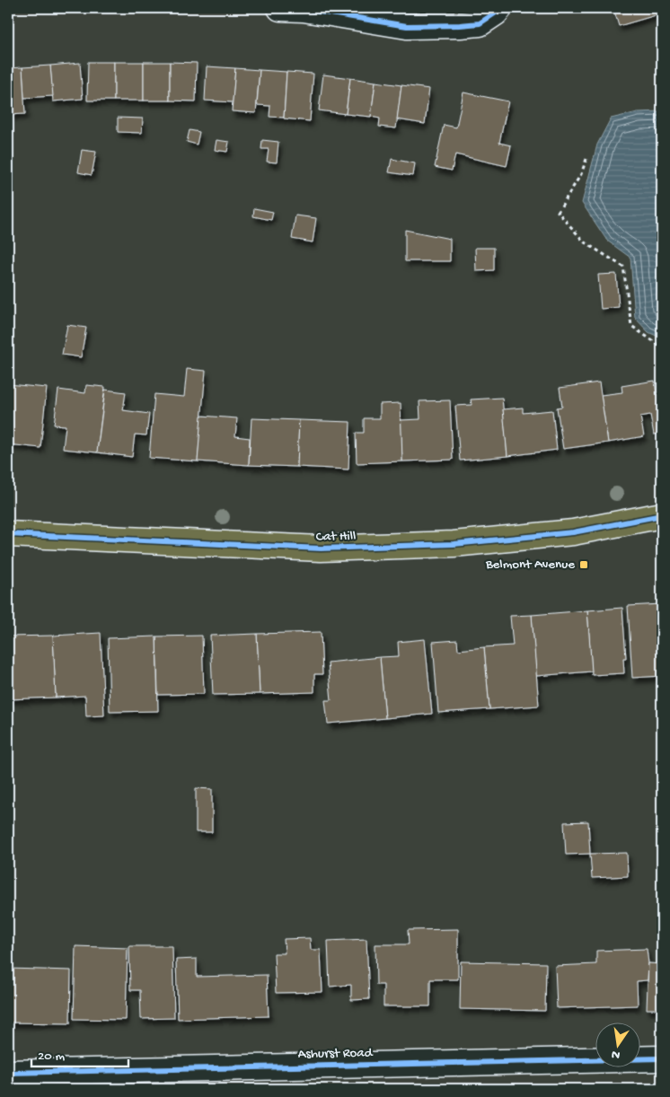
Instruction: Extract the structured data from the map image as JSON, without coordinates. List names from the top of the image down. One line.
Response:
{"streets":{"main road":["Cat Hill"],"street":["Ashurst Road"]},"places":{"transit":["Belmont Avenue"]},"scale_bar":"20 m","north":"bottom"}
